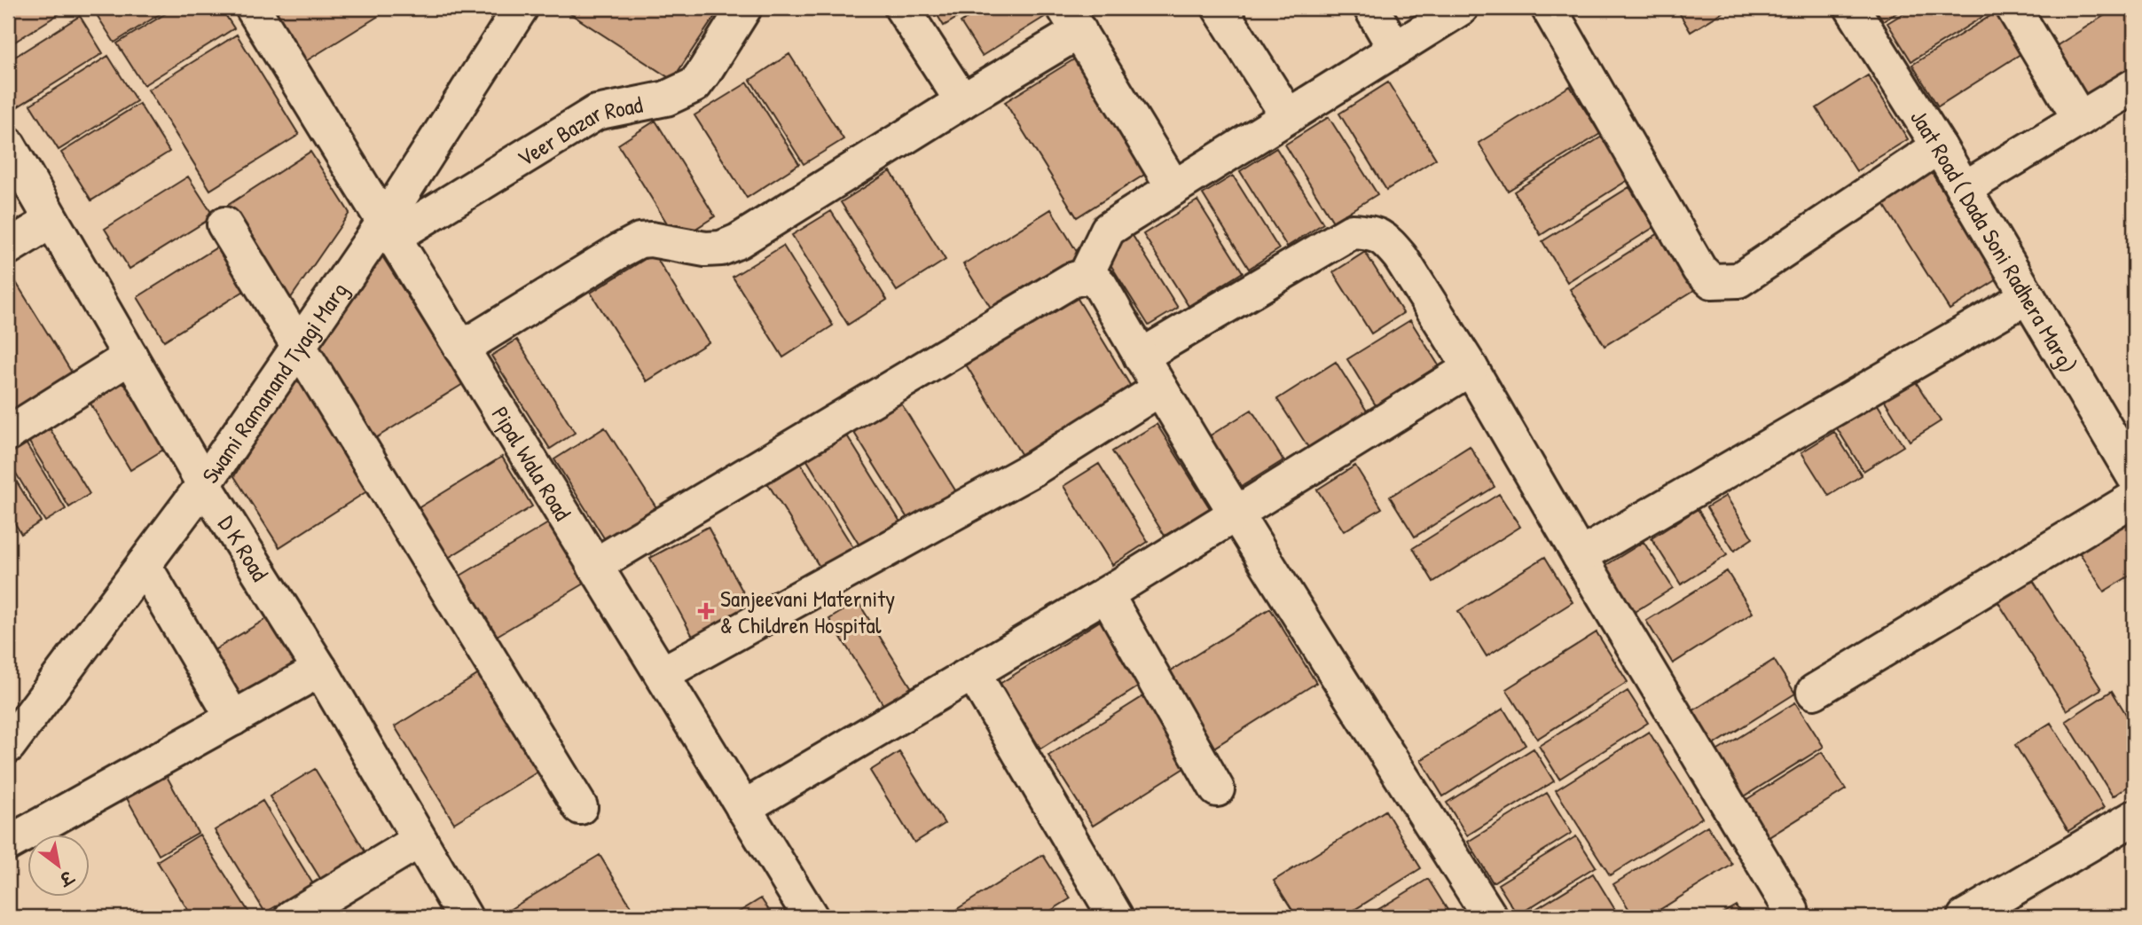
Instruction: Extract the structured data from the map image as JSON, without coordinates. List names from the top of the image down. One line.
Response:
{"streets":{"street":["Veer Bazar Road","Jaat Road ( Dada Soni Radhera Marg)","Swami Ramanand Tyagi Marg","Pipal Wala Road","D K Road"]},"crossings":[["Veer Bazar Road","Swami Ramanand Tyagi Marg"],["Veer Bazar Road","Pipal Wala Road"],["Swami Ramanand Tyagi Marg","Pipal Wala Road"],["Swami Ramanand Tyagi Marg","D K Road"]],"places":{"health":["Sanjeevani Maternity & Children Hospital"]},"north":"bottom right"}
